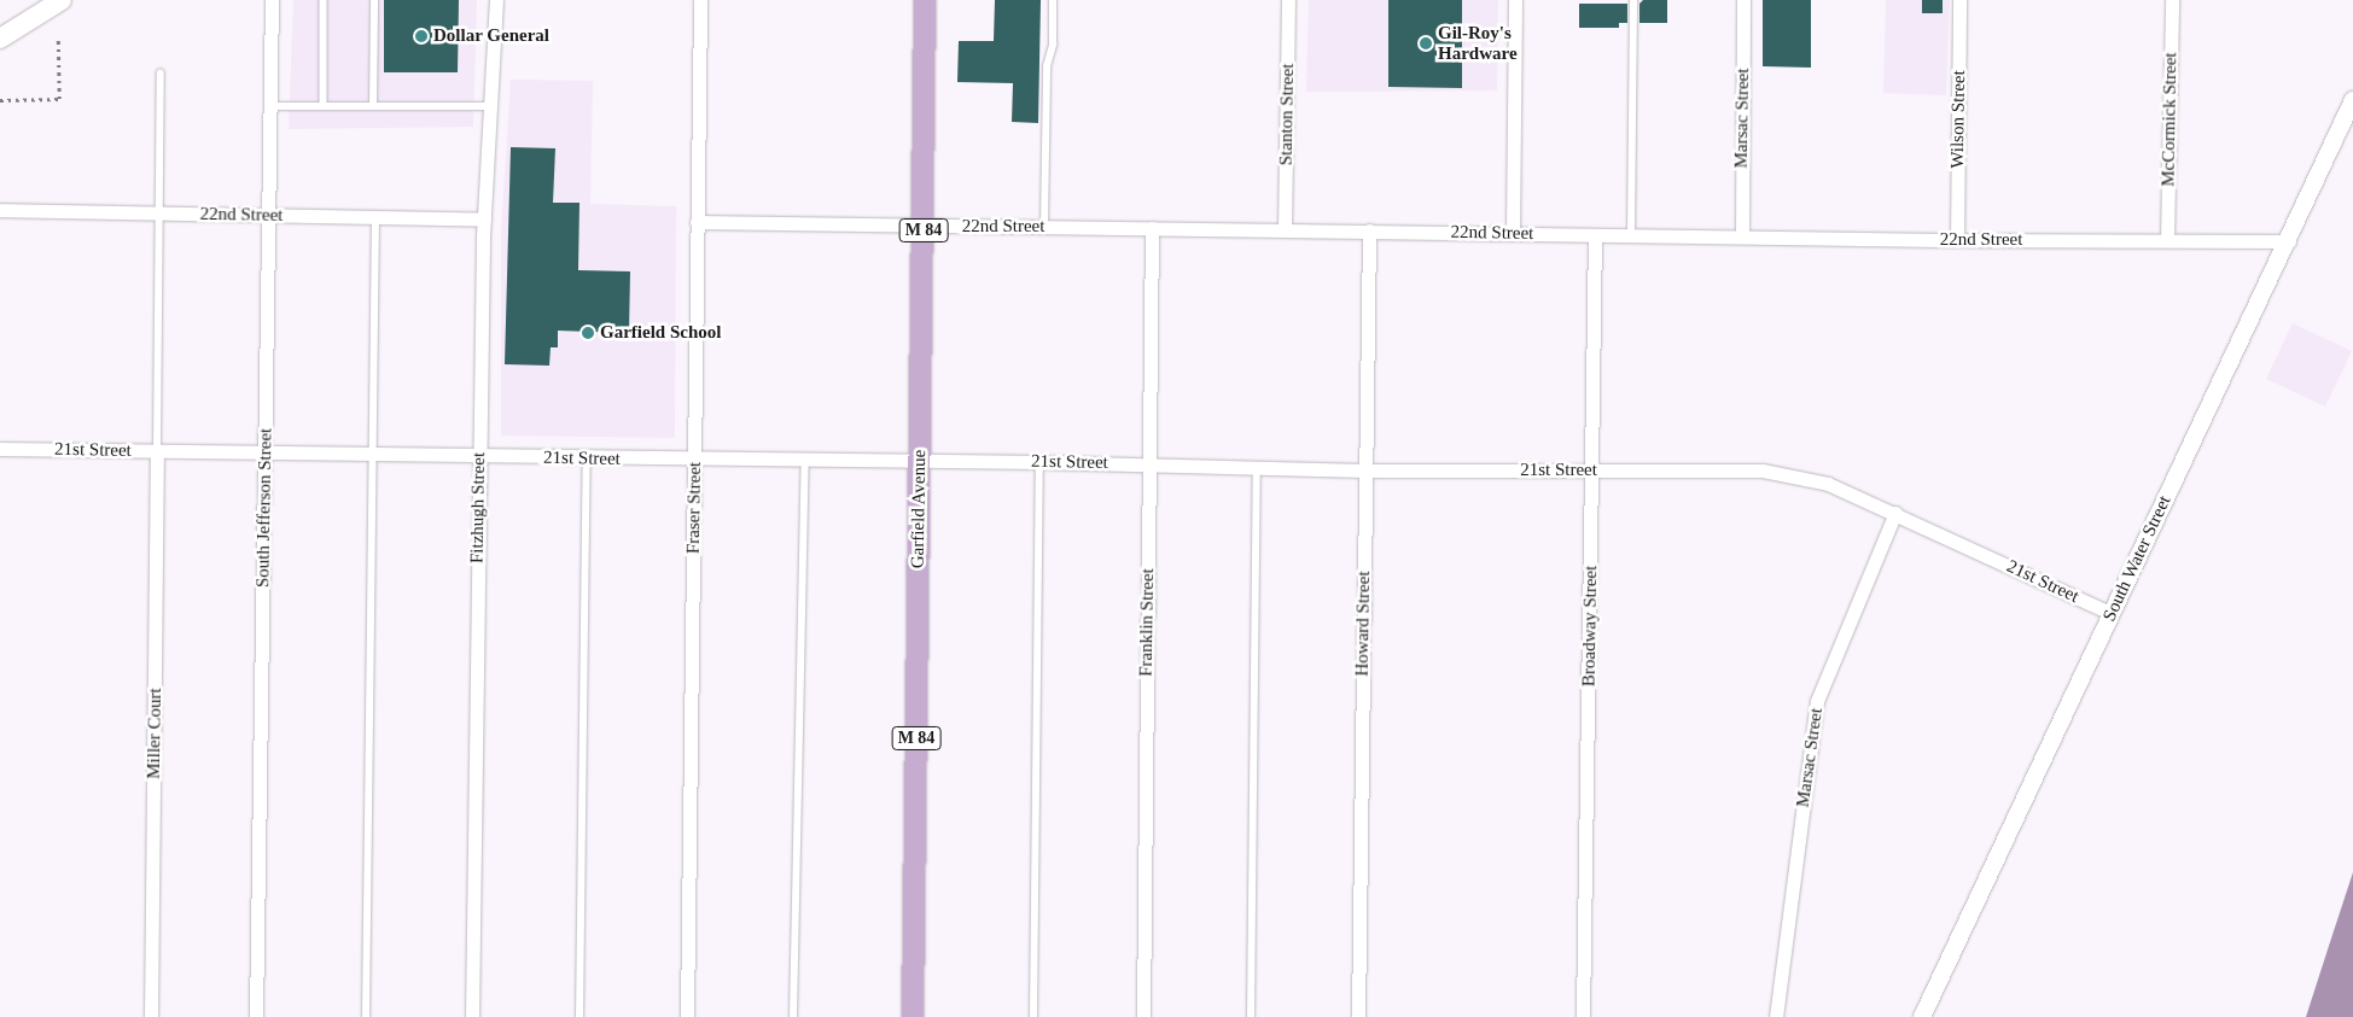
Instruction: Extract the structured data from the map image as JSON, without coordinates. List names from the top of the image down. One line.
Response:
{"streets":{"main road":["M 84","Garfield Avenue"],"street":["Stanton Street","Marsac Street","Wilson Street","McCormick Street","22nd Street","21st Street","South Jefferson Street","Fitzhugh Street","Fraser Street","South Water Street","Franklin Street","Howard Street","Broadway Street","Miller Court"]},"crossings":[["Stanton Street","22nd Street"],["Marsac Street","22nd Street"],["Marsac Street","21st Street"],["Wilson Street","22nd Street"],["McCormick Street","22nd Street"],["22nd Street","South Jefferson Street"],["22nd Street","Fitzhugh Street"],["22nd Street","Fraser Street"],["22nd Street","Garfield Avenue"],["22nd Street","South Water Street"],["22nd Street","Franklin Street"],["22nd Street","Howard Street"],["22nd Street","Broadway Street"],["21st Street","South Jefferson Street"],["21st Street","Fitzhugh Street"],["21st Street","Fraser Street"],["21st Street","Garfield Avenue"],["21st Street","South Water Street"],["21st Street","Franklin Street"],["21st Street","Howard Street"],["21st Street","Broadway Street"],["21st Street","Miller Court"]],"places":["Dollar General","Gil-Roy's Hardware","Garfield School"]}
